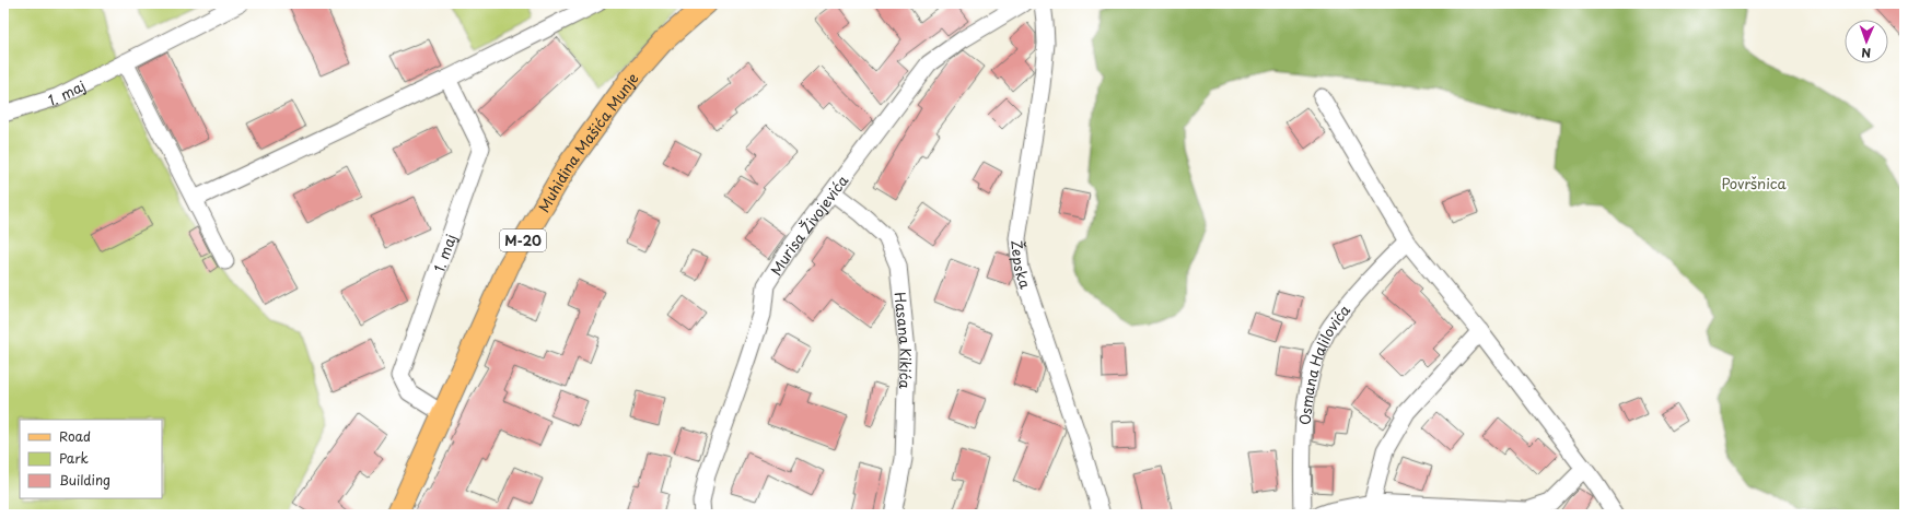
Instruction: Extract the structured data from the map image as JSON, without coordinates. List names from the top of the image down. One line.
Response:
{"streets":{"main road":["Muhidina Mašića Munje","M-20"],"street":["1. maj","Murisa Živojevića","Žepska","Hasana Kikića","Osmana Halilovića"]},"crossings":[["1. maj","Muhidina Mašića Munje"],["Murisa Živojevića","Hasana Kikića"]],"parks":["Površnica"],"legend":["Road","Park","Building"],"north":"bottom"}
